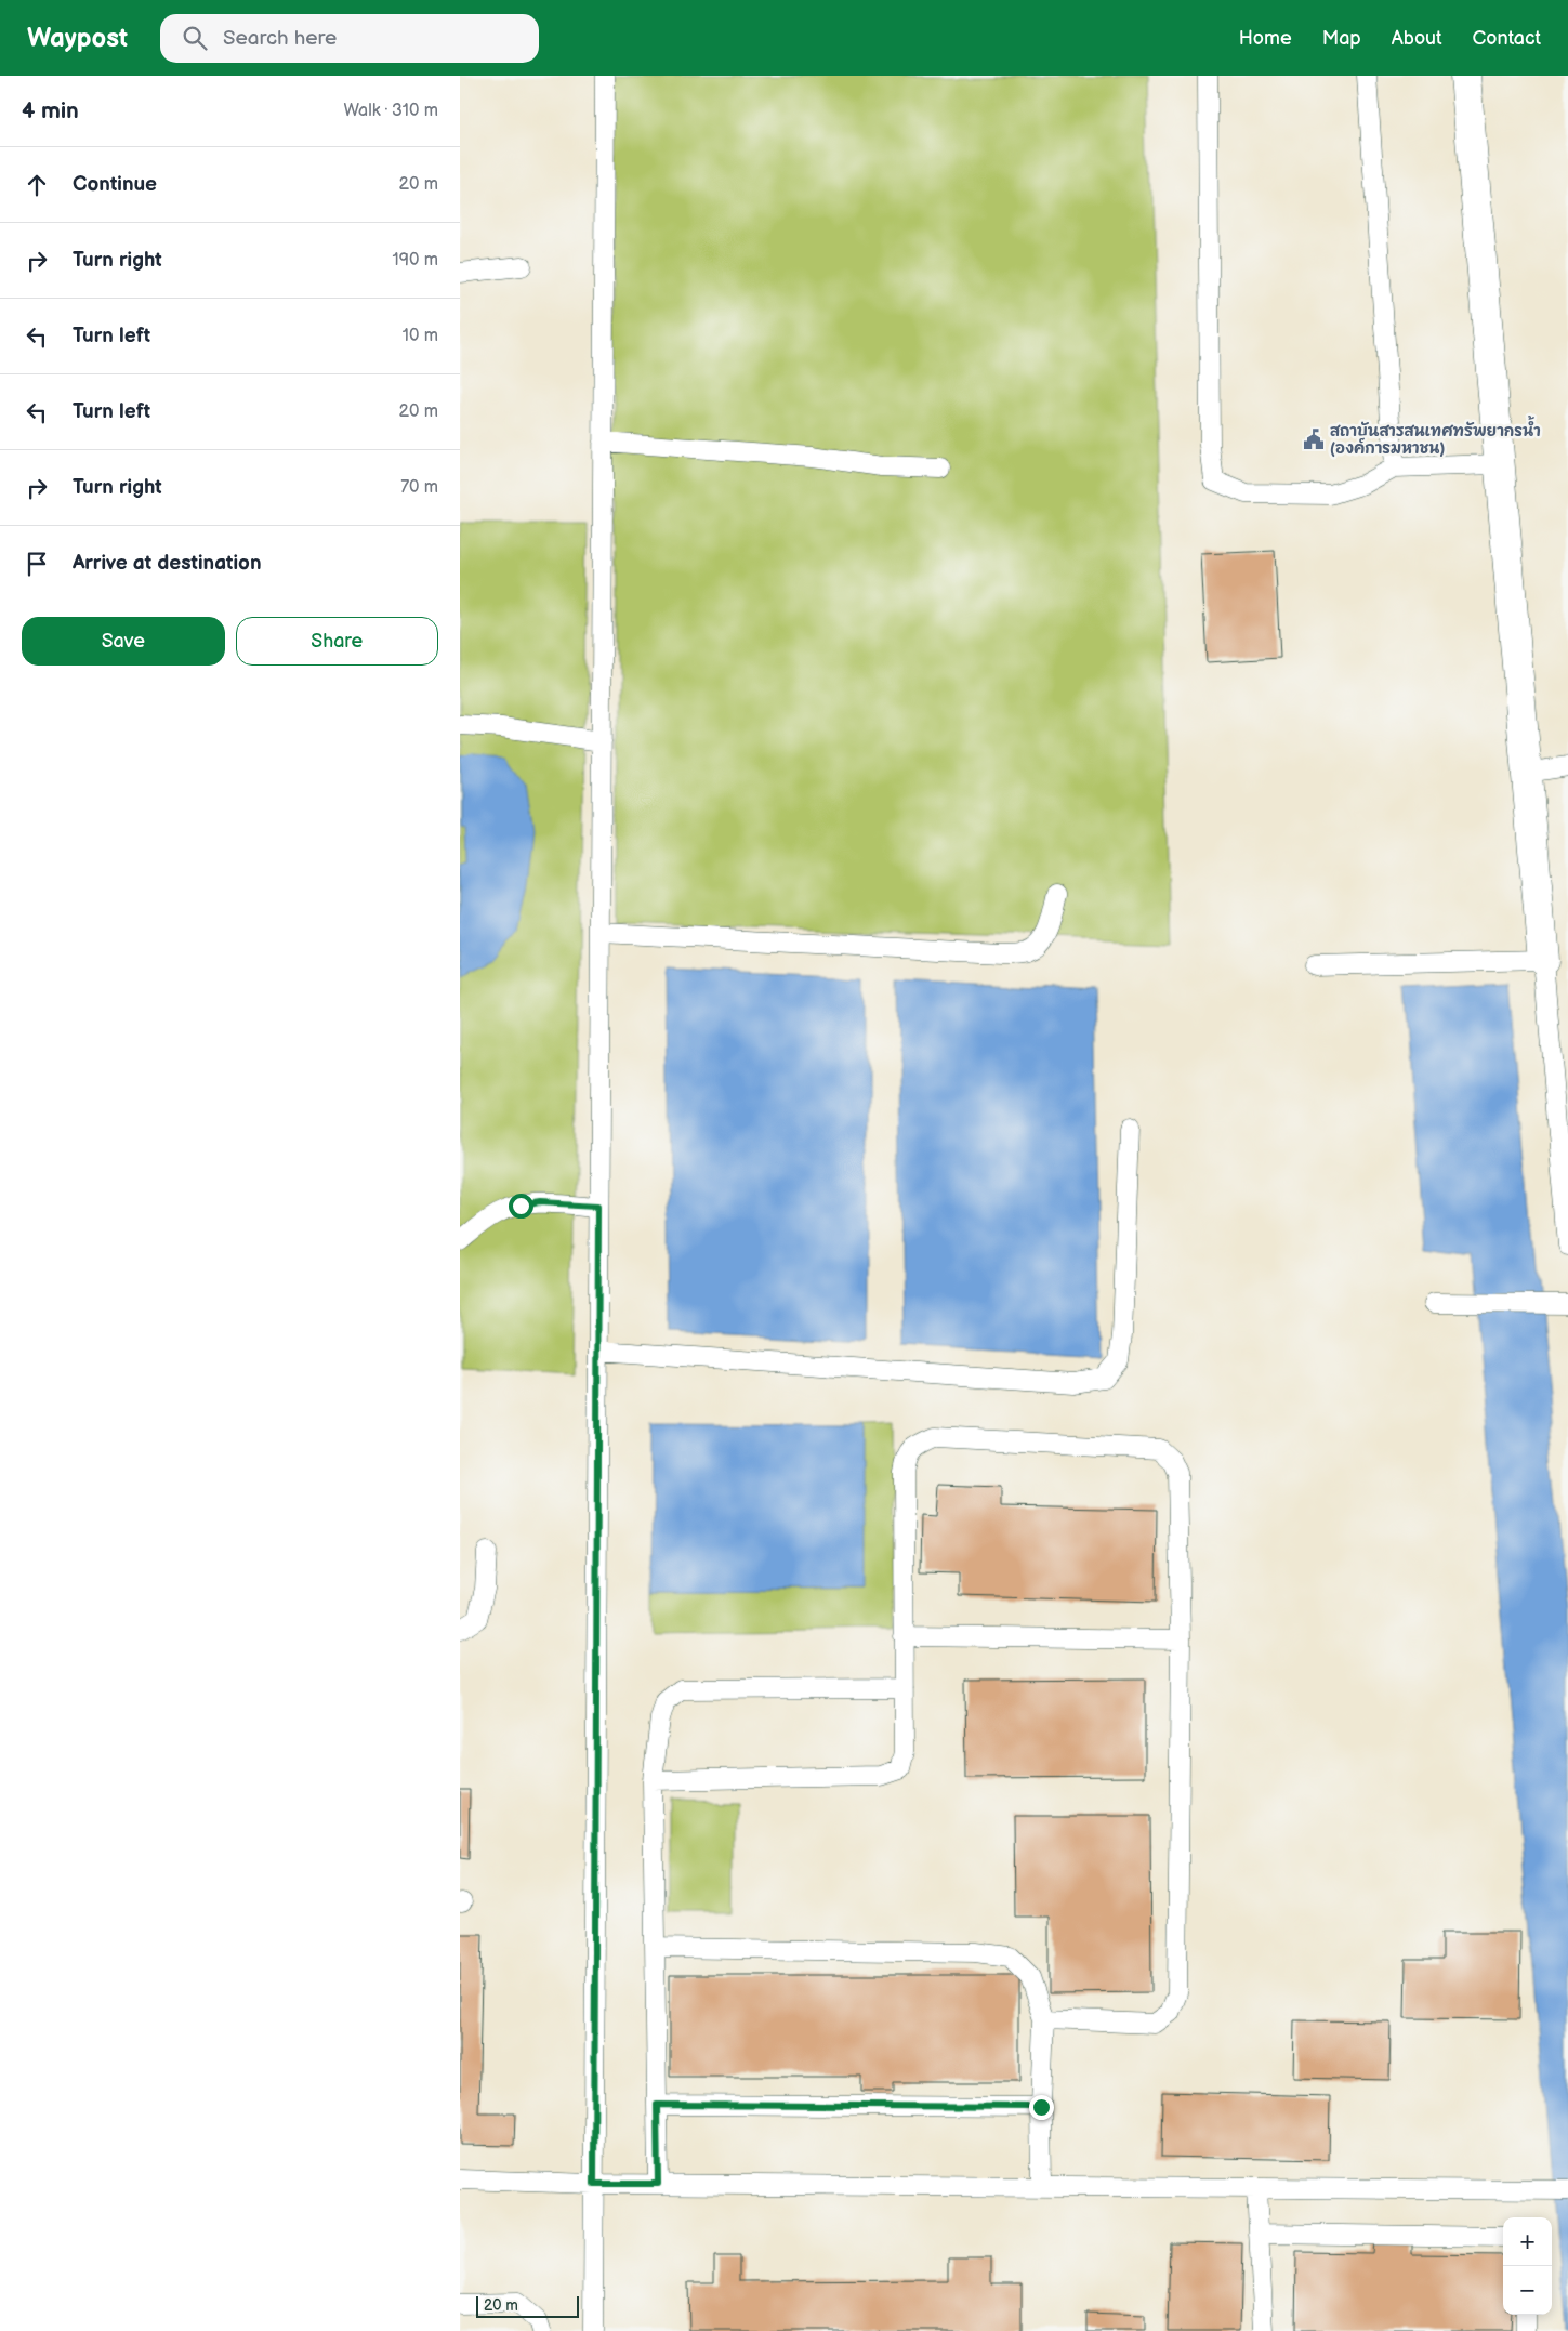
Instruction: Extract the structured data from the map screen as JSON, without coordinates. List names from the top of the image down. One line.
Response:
{"places":{"public building":["สถาบันสารสนเทศทรัพยากรน้ำ (องค์การมหาชน)"]},"scale_bar":"20 m","page":{"header":"Waypost","search":"Search here","nav":["Home","Map","About","Contact"],"heading":["4 min","Walk · 310 m"],"list":[["Continue","20 m"],["Turn right","190 m"],["Turn left","10 m"],["Turn left","20 m"],["Turn right","70 m"],"Arrive at destination"],"buttons":["Save","Share"],"map_buttons":["+","−"],"scale":"20 m"}}
